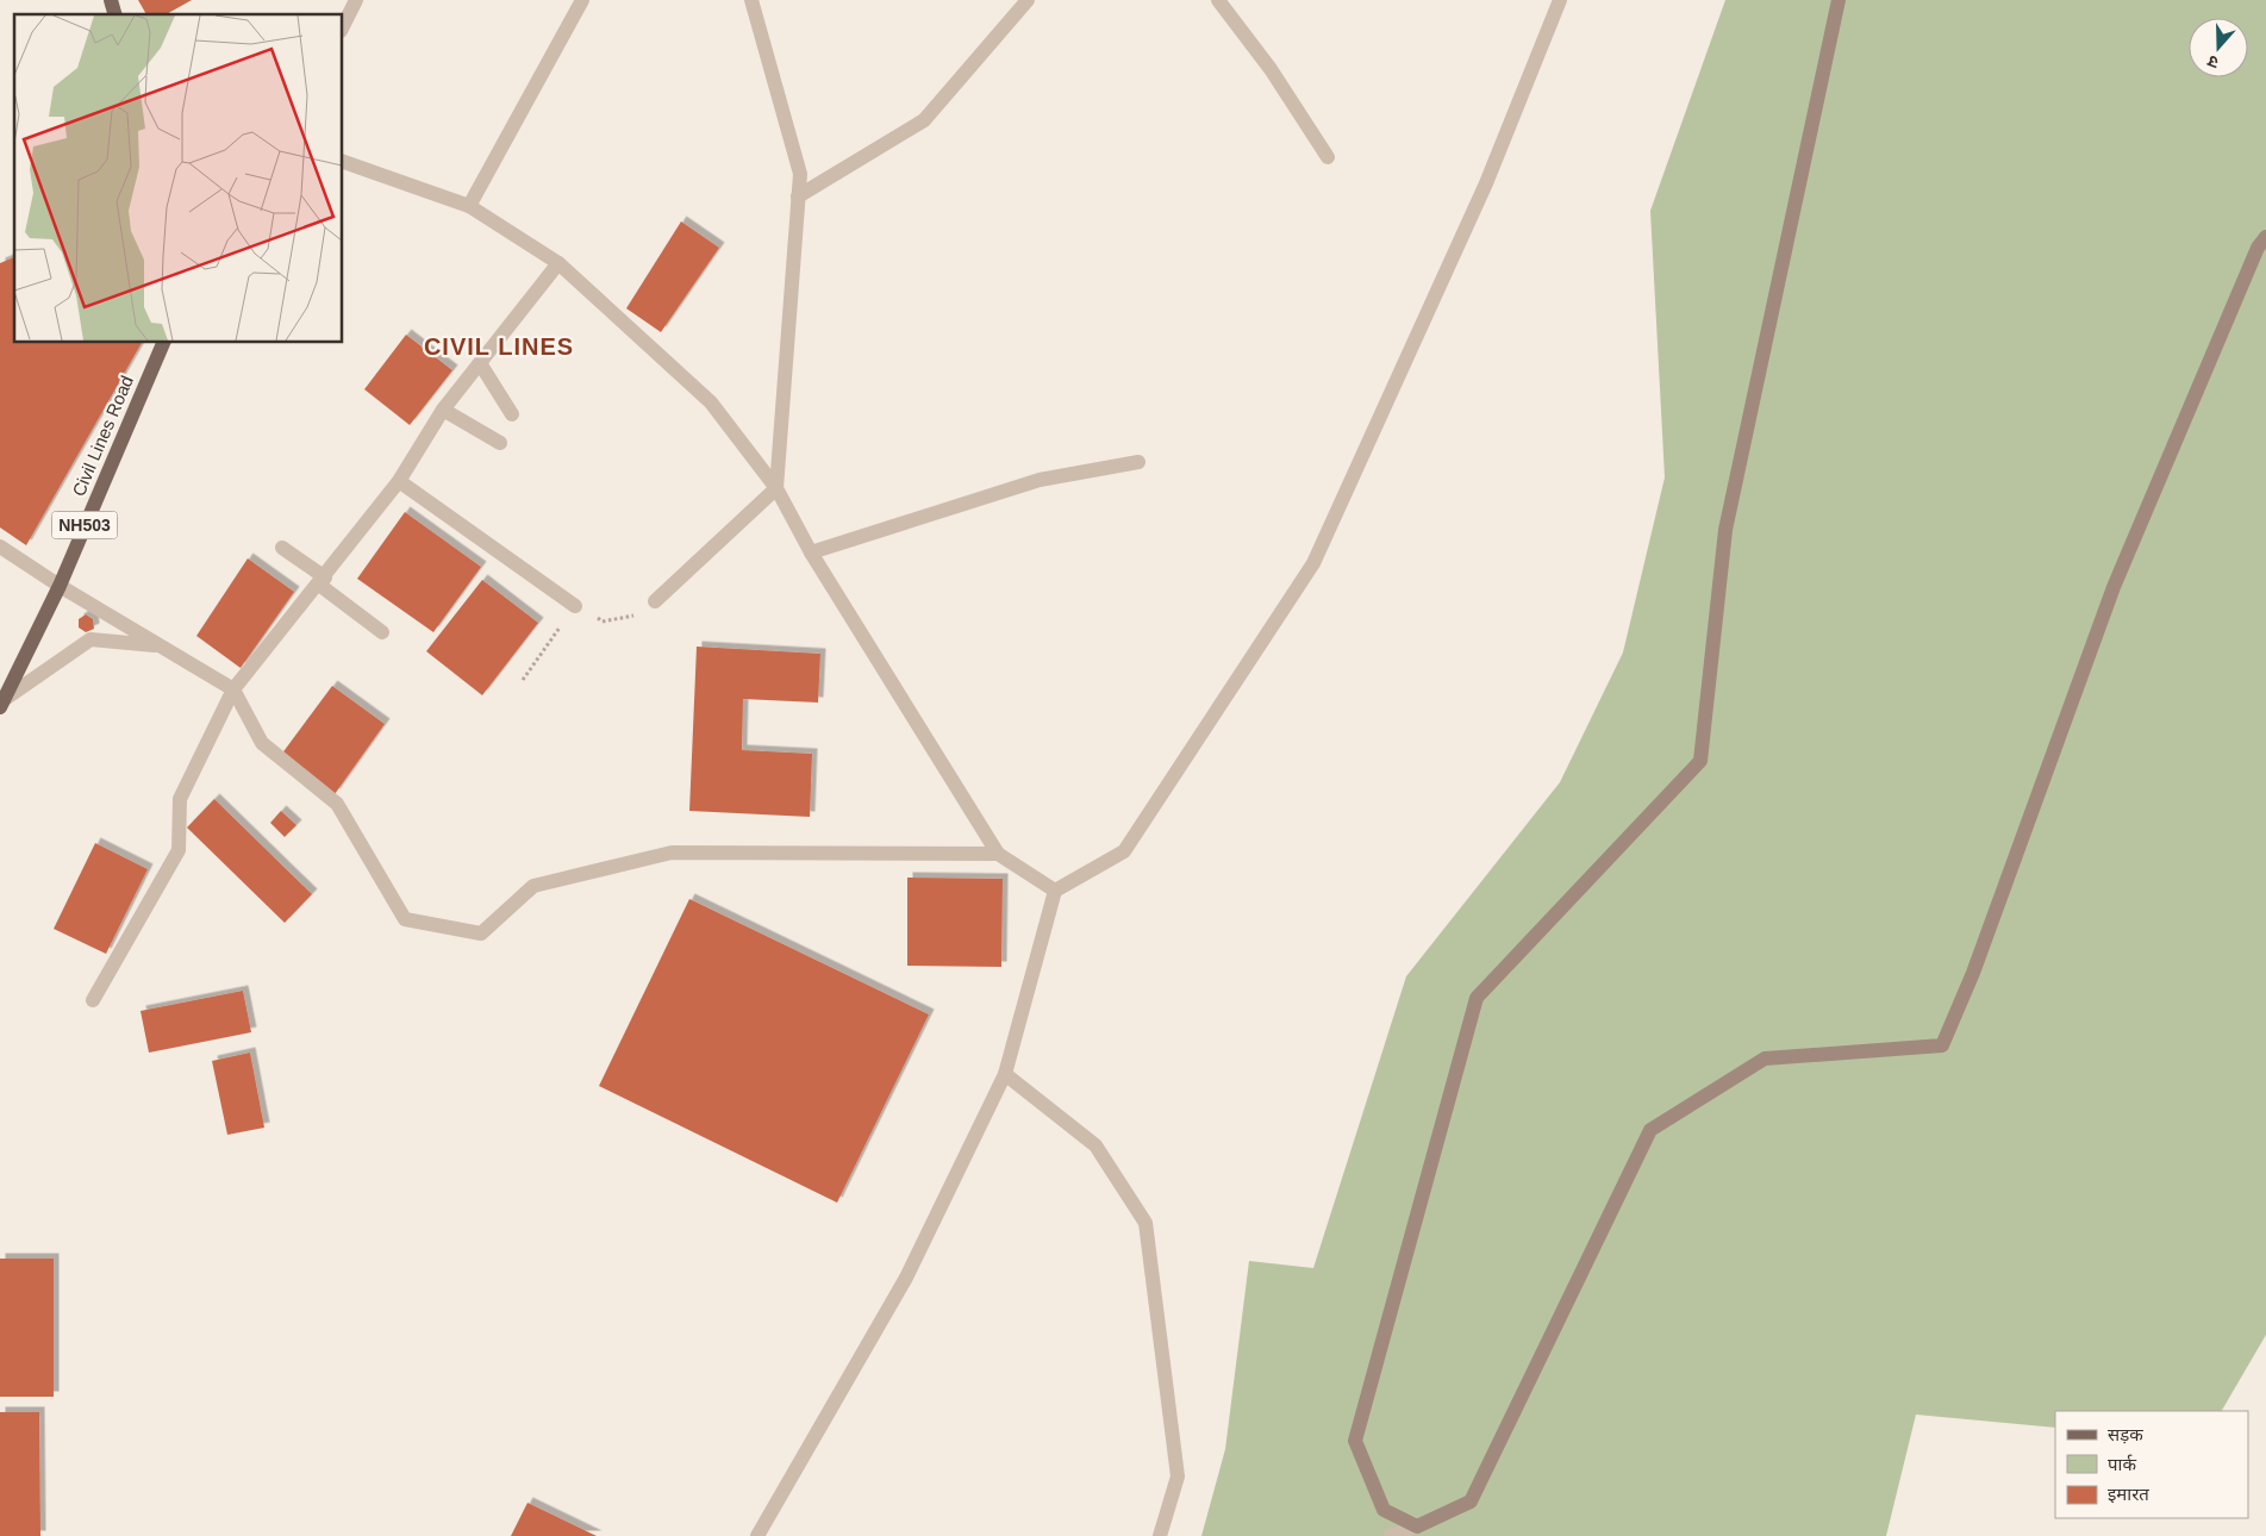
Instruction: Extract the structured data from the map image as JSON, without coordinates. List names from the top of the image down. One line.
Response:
{"streets":{"main road":["Civil Lines Road","NH503"]},"districts":["CIVIL LINES"],"legend":["सड़क","पार्क","इमारत"],"north":"bottom"}
